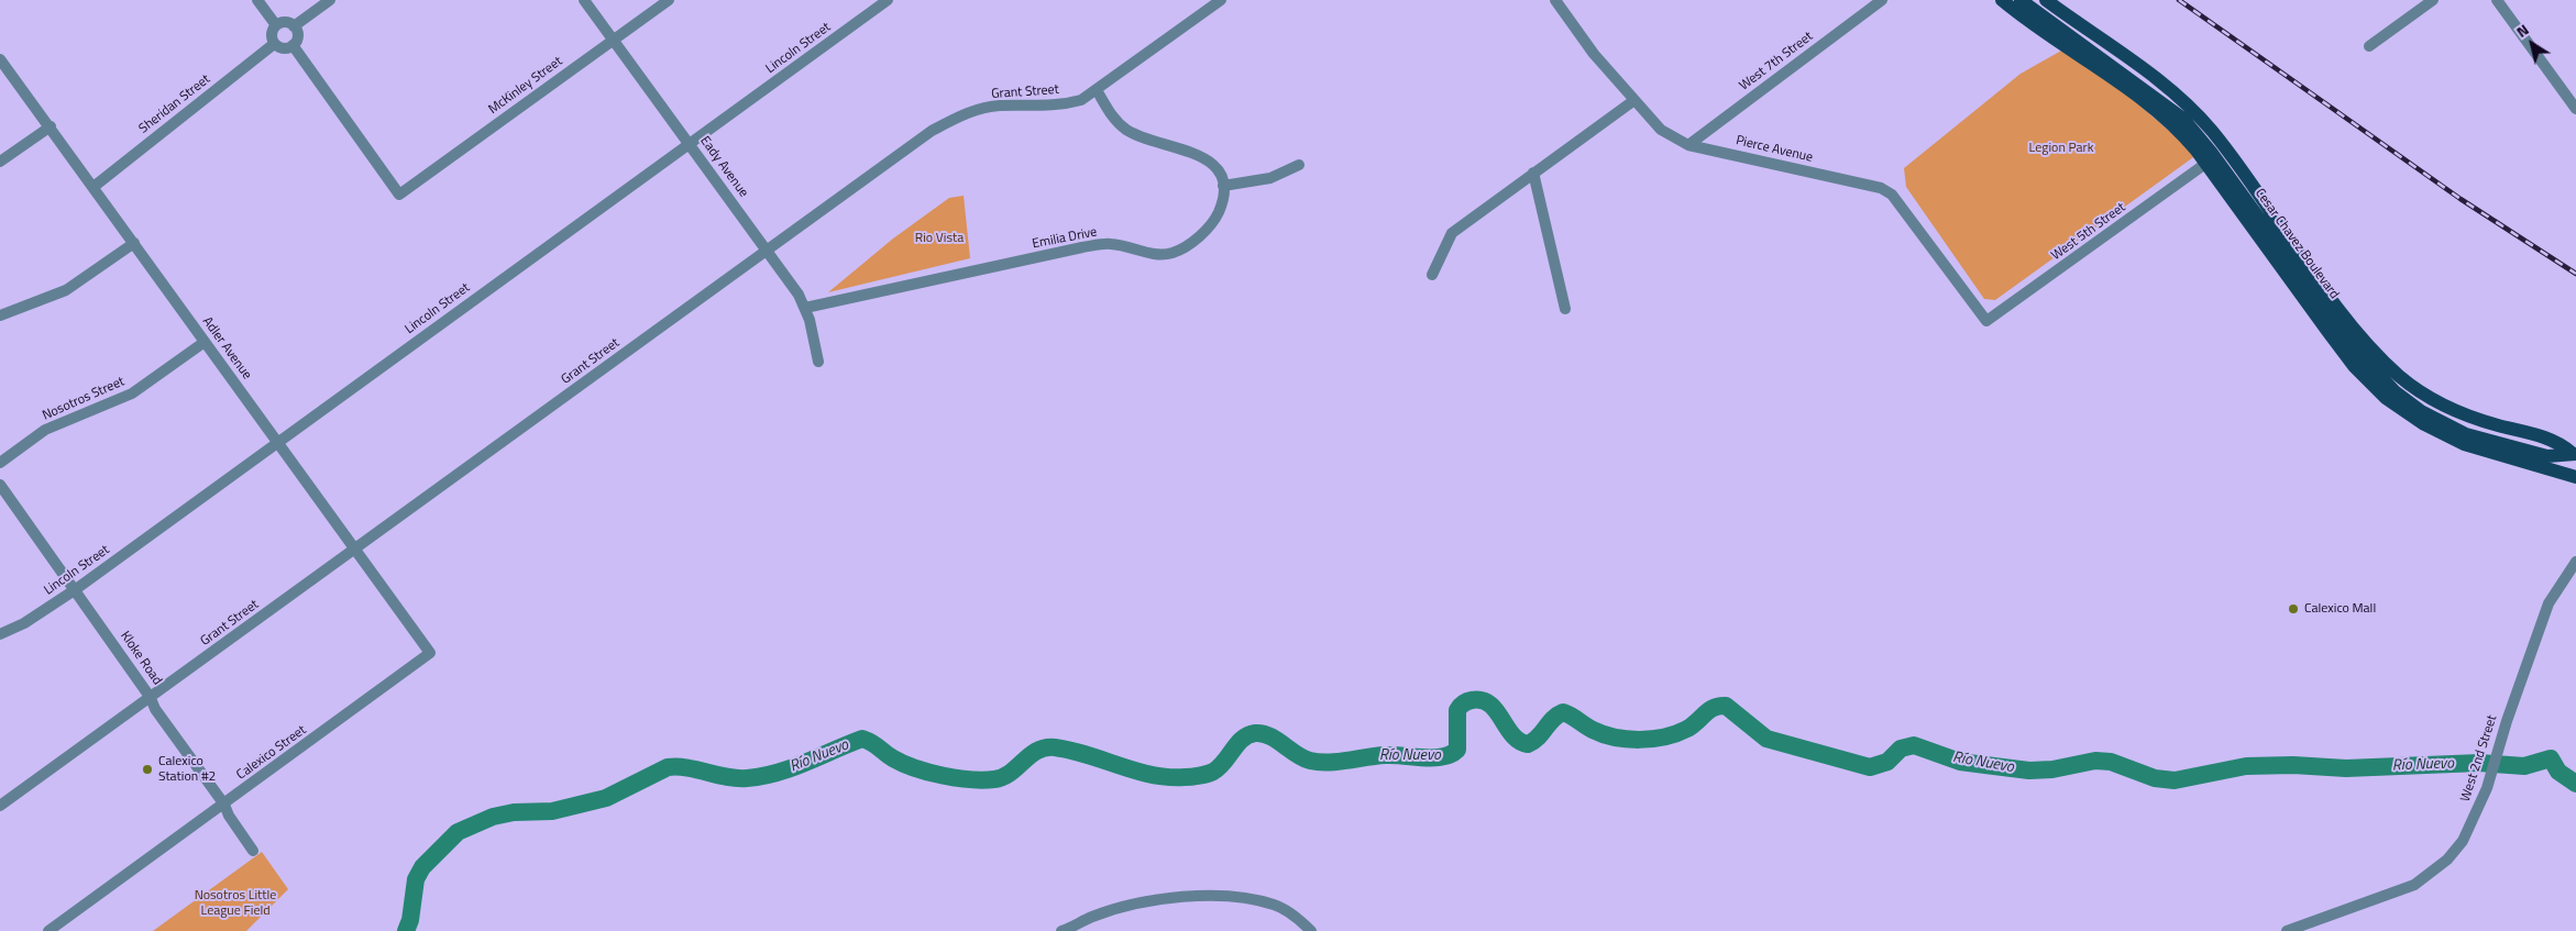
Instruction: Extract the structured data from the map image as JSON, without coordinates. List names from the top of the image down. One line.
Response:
{"streets":{"main road":["Cesar Chavez Boulevard"],"street":["Lincoln Street","West 7th Street","McKinley Street","Grant Street","Sheridan Street","Pierce Avenue","Eady Avenue","West 5th Street","Emilia Drive","Adler Avenue","Nosotros Street","Kloke Road","Calexico Street","West 2nd Street"]},"crossings":[["Lincoln Street","Eady Avenue"],["Lincoln Street","Adler Avenue"],["Lincoln Street","Kloke Road"],["West 7th Street","Pierce Avenue"],["McKinley Street","Sheridan Street"],["McKinley Street","Eady Avenue"],["Grant Street","Eady Avenue"],["Grant Street","Adler Avenue"],["Grant Street","Kloke Road"],["Sheridan Street","Adler Avenue"],["Pierce Avenue","West 5th Street"],["Eady Avenue","Emilia Drive"],["Adler Avenue","Nosotros Street"],["Adler Avenue","Calexico Street"],["Kloke Road","Calexico Street"]],"water":["Río Nuevo"],"parks":["Legion Park","Rio Vista","Nosotros Little League Field"],"places":["Calexico Mall","Calexico Station #2"],"north":"top left"}
